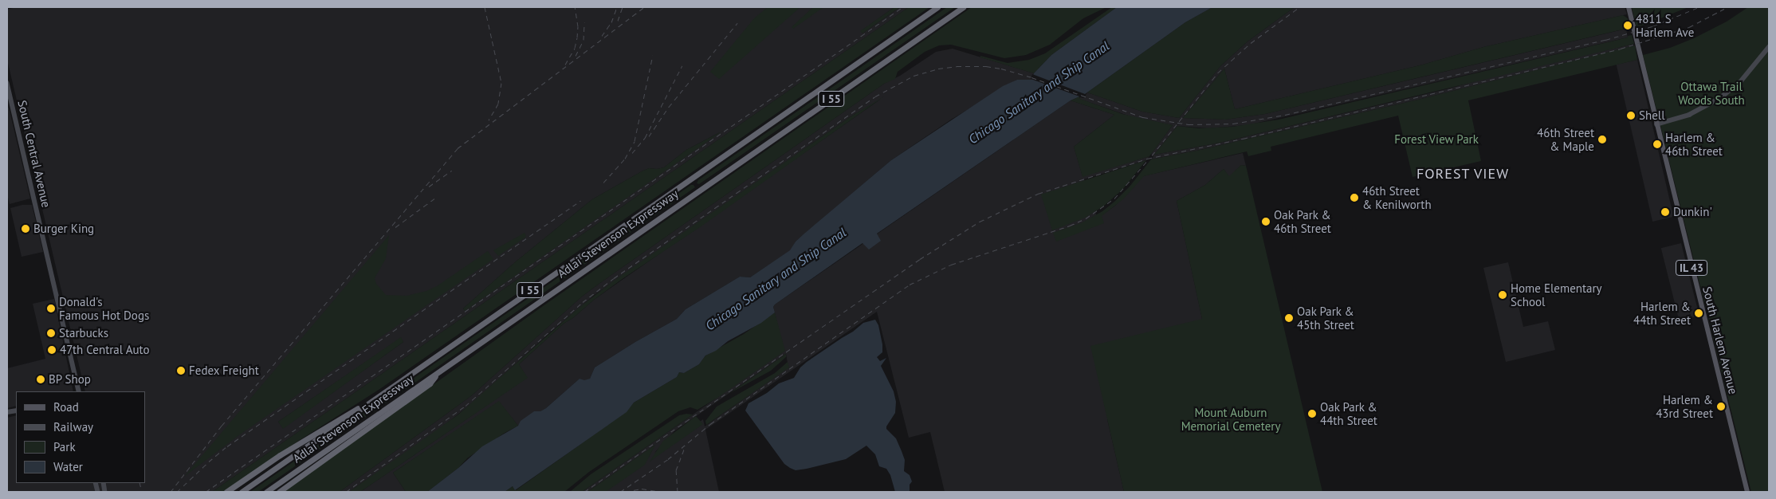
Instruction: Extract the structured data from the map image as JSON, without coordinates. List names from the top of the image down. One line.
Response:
{"streets":{"highway":["I 55","Adlai Stevenson Expressway"],"main road":["South Central Avenue","IL 43","South Harlem Avenue"]},"districts":["FOREST VIEW"],"water":["Chicago Sanitary and Ship Canal"],"parks":["Ottawa Trail Woods South","Forest View Park","Mount Auburn Memorial Cemetery"],"places":["4811 S Harlem Ave","Shell","46th Street & Maple","Harlem & 46th Street","46th Street & Kenilworth","Dunkin'","Oak Park & 46th Street","Burger King","Home Elementary School","Donald's Famous Hot Dogs","Harlem & 44th Street","Oak Park & 45th Street","Starbucks","47th Central Auto","Fedex Freight","BP Shop","Harlem & 43rd Street","Oak Park & 44th Street"],"legend":["Road","Railway","Park","Water"]}
